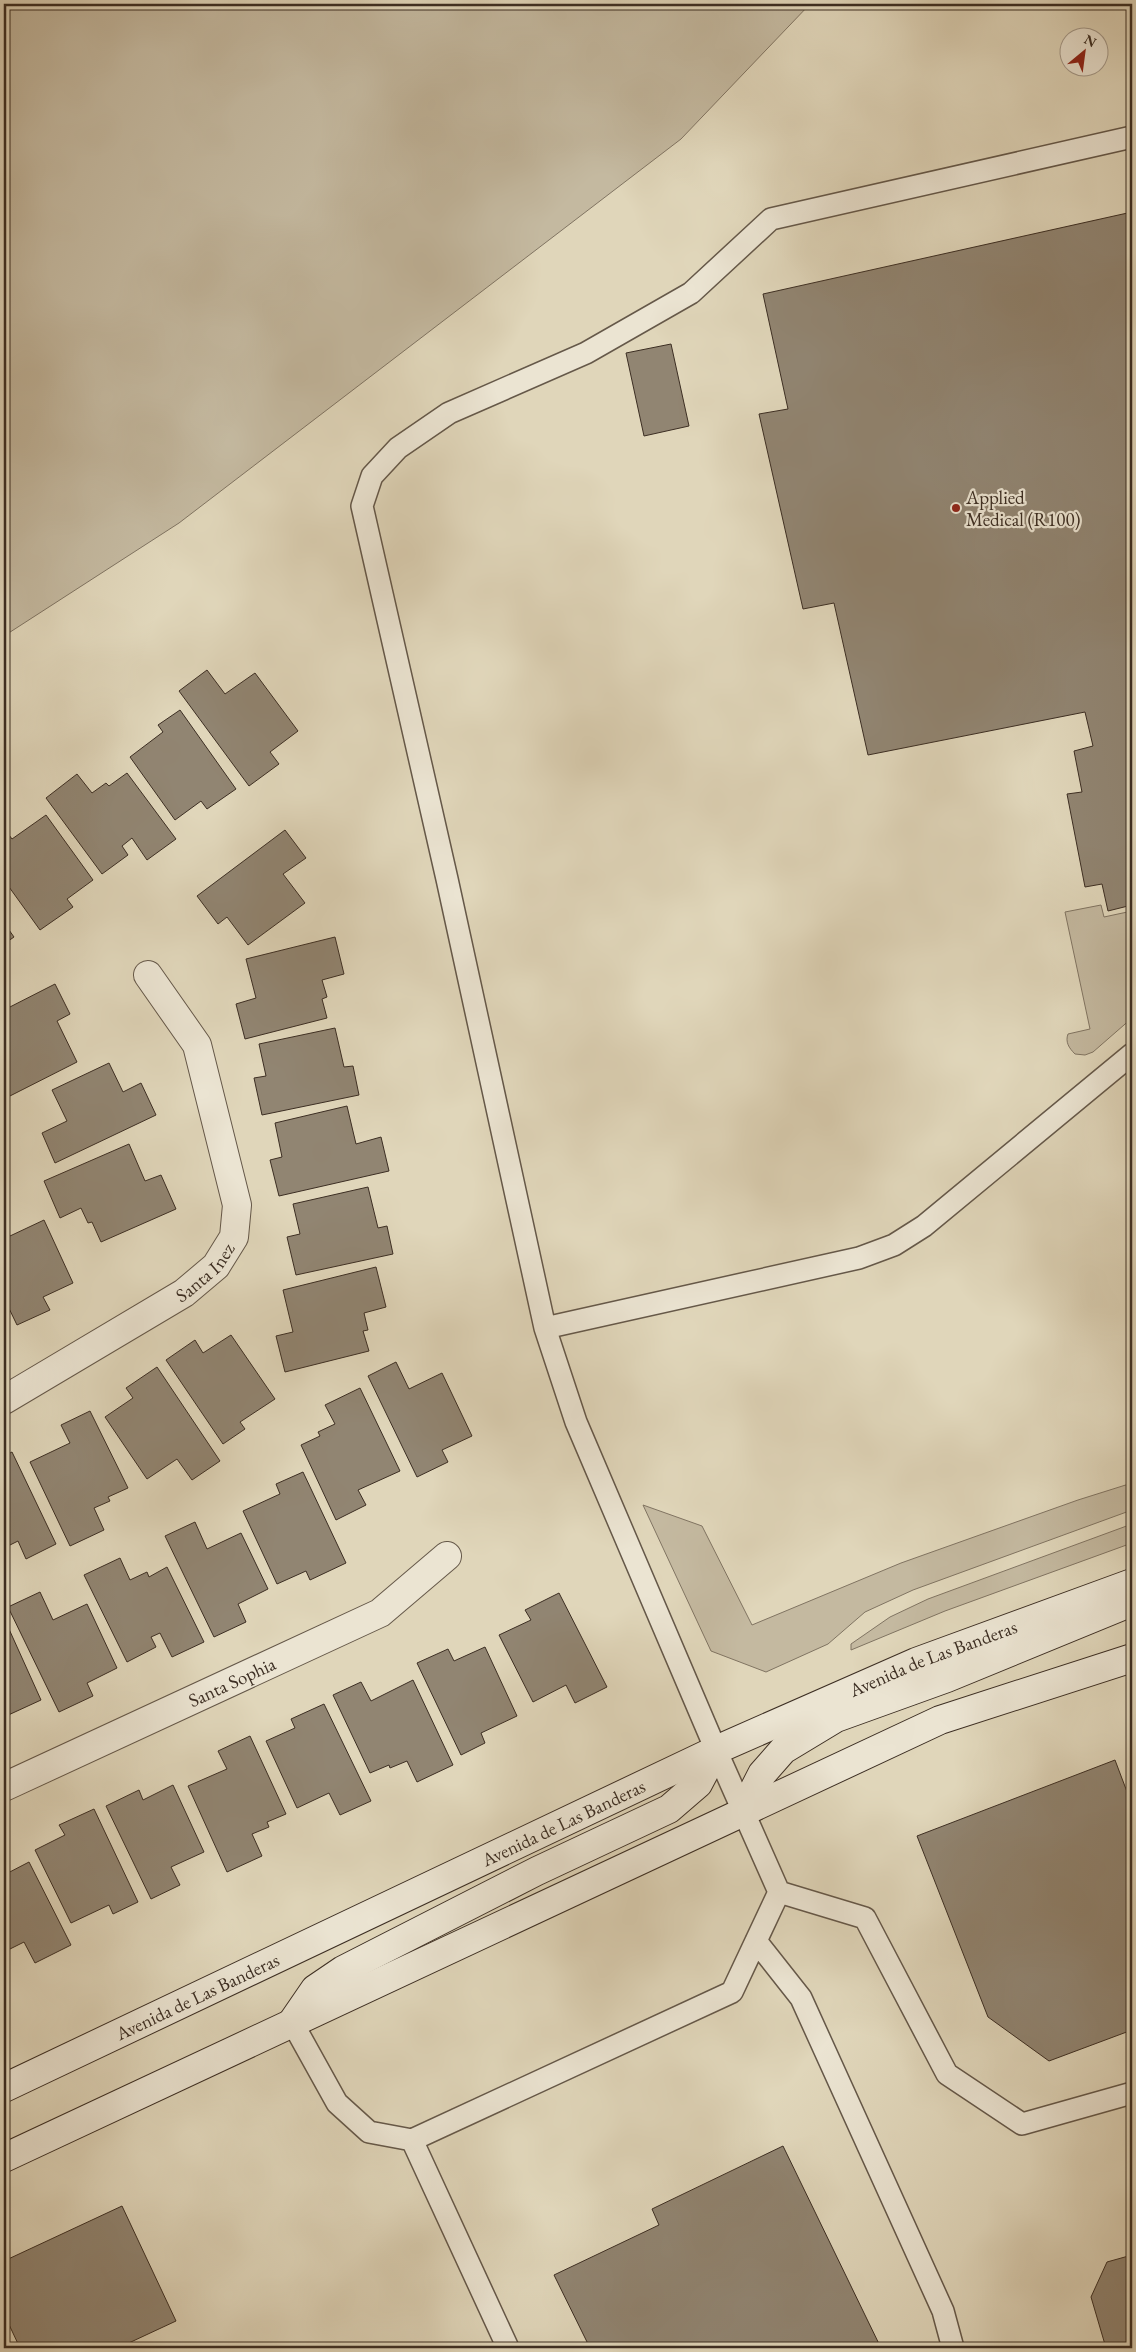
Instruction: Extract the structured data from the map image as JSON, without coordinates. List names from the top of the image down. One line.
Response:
{"streets":{"main road":["Santa Inez","Avenida de Las Banderas","Santa Sophia"]},"places":["Applied Medical (R100)"],"north":"top right"}
